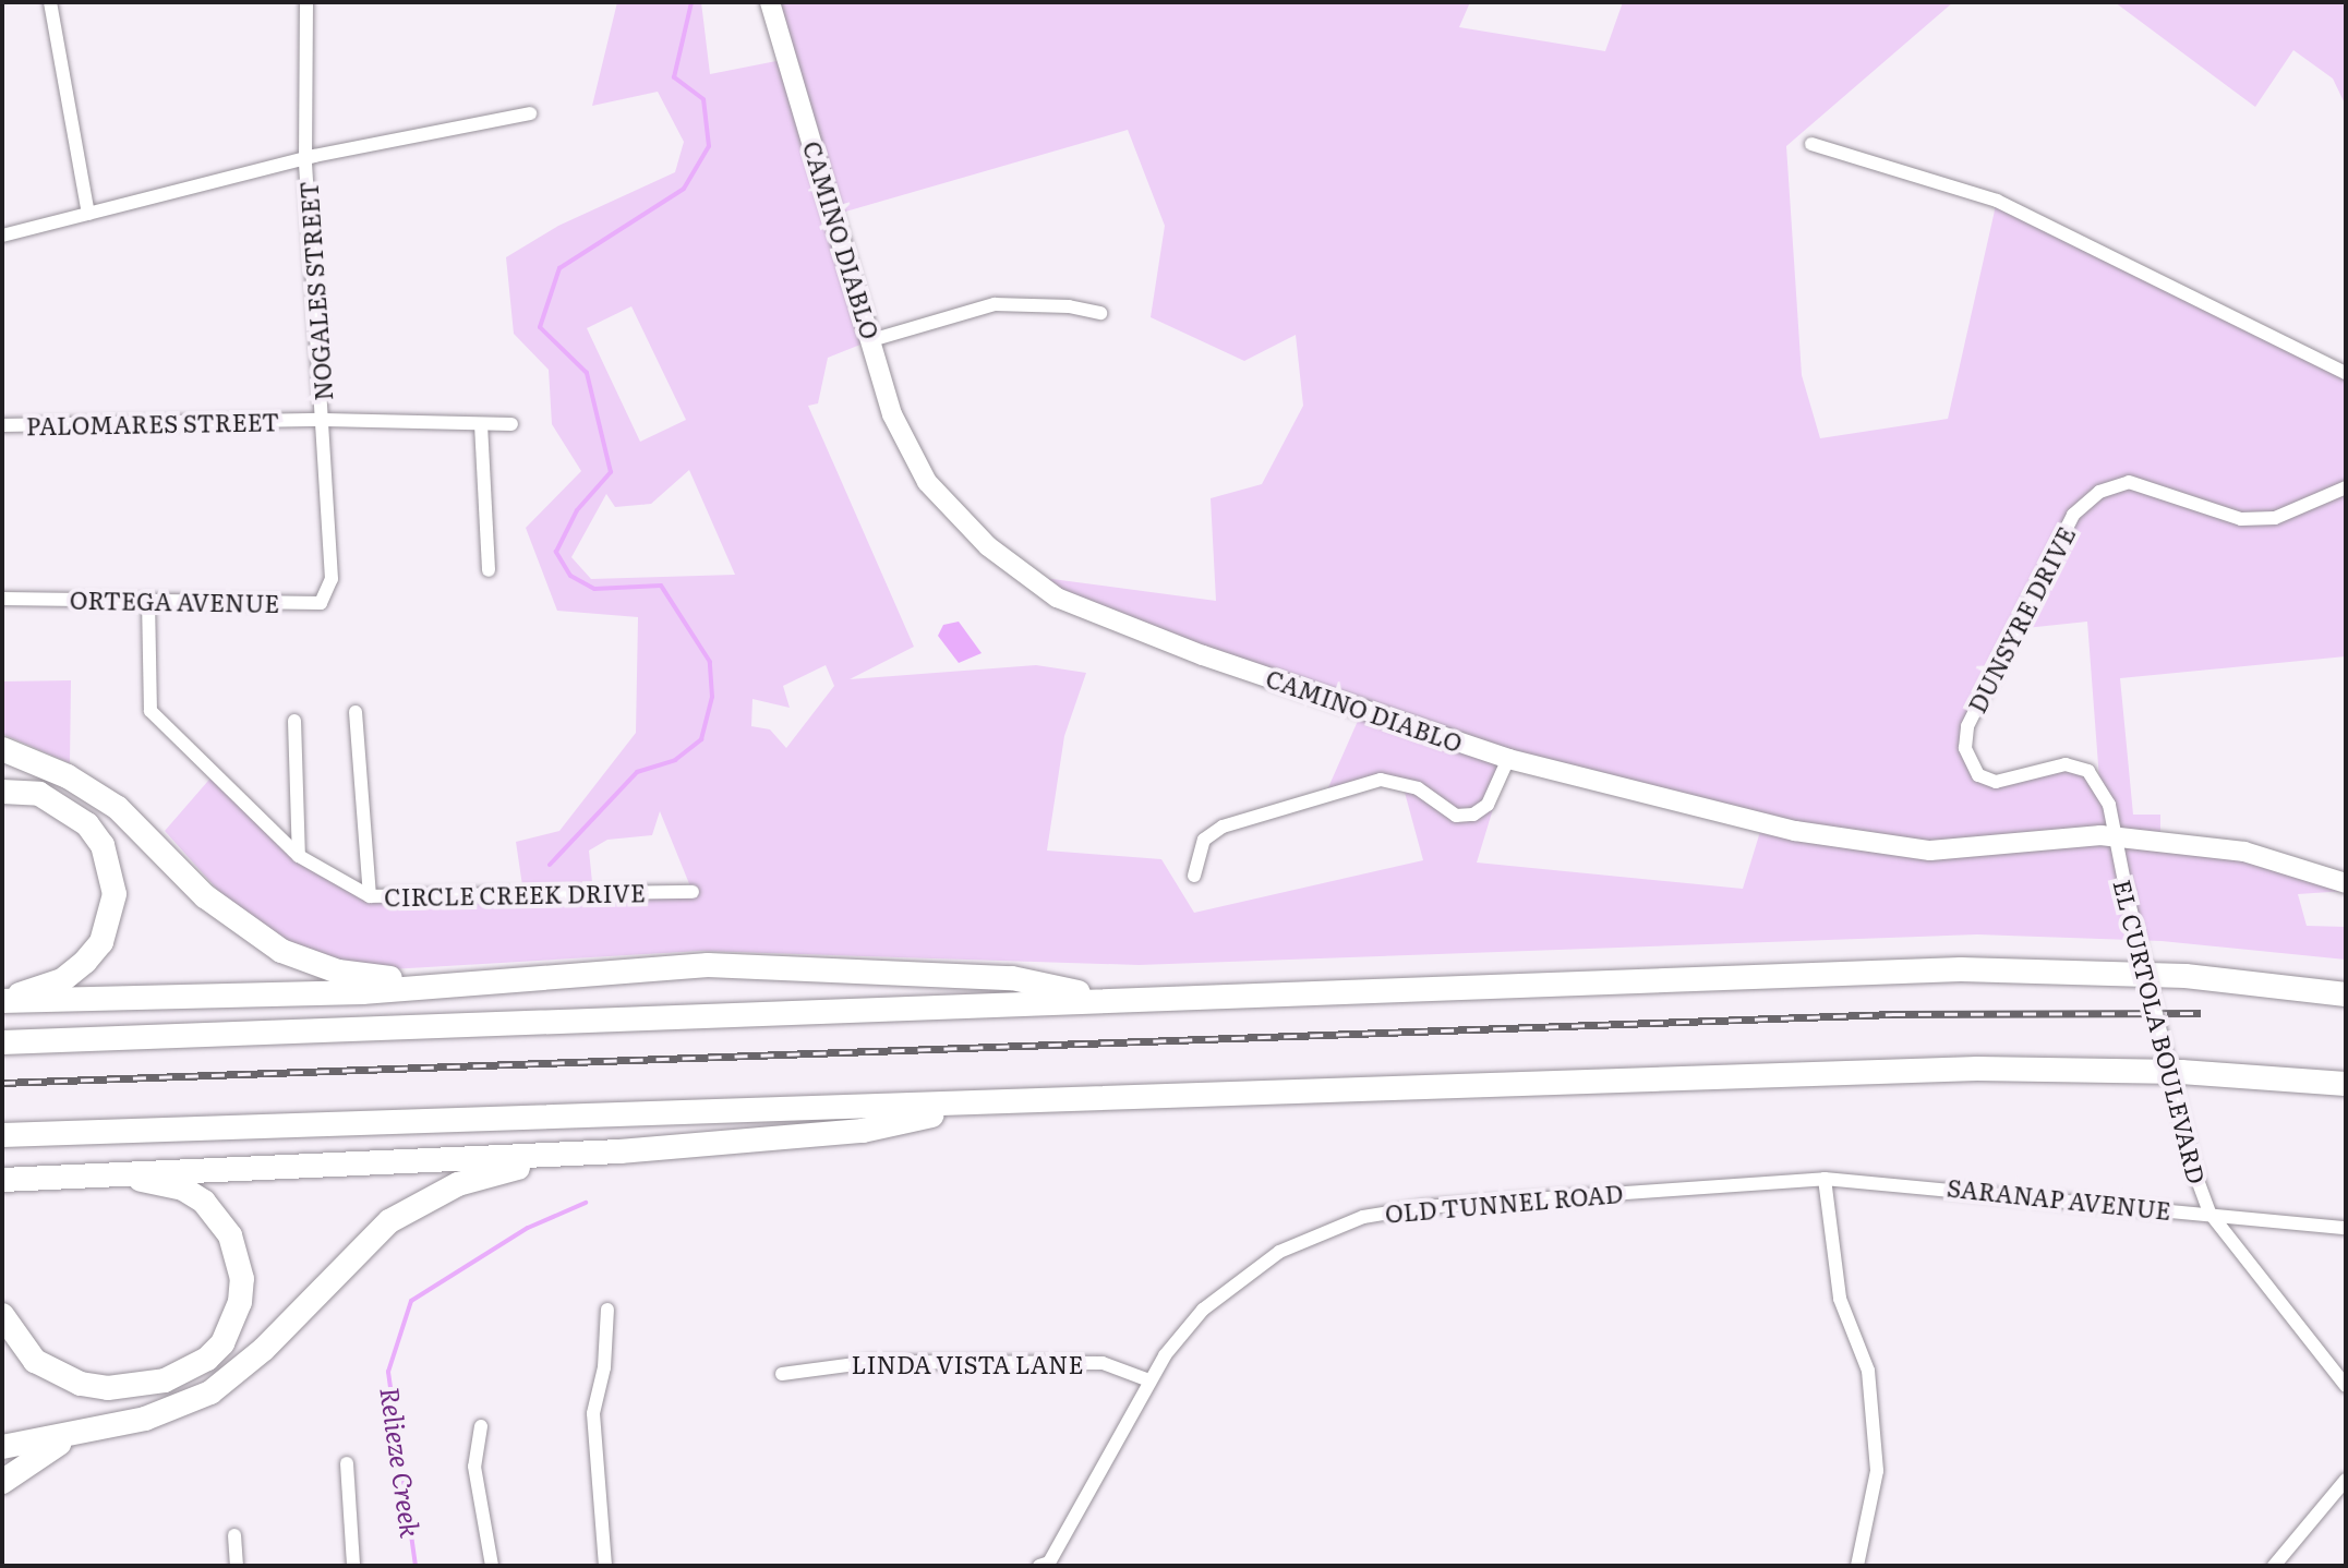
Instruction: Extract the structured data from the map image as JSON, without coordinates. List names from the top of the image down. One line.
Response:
{"streets":{"street":["CAMINO DIABLO","NOGALES STREET","PALOMARES STREET","ORTEGA AVENUE","DUNSYRE DRIVE","CIRCLE CREEK DRIVE","EL CURTOLA BOULEVARD","SARANAP AVENUE","OLD TUNNEL ROAD","LINDA VISTA LANE"]},"crossings":[["CAMINO DIABLO","DUNSYRE DRIVE"],["CAMINO DIABLO","EL CURTOLA BOULEVARD"],["NOGALES STREET","PALOMARES STREET"],["NOGALES STREET","ORTEGA AVENUE"],["ORTEGA AVENUE","CIRCLE CREEK DRIVE"],["DUNSYRE DRIVE","EL CURTOLA BOULEVARD"],["EL CURTOLA BOULEVARD","SARANAP AVENUE"],["SARANAP AVENUE","OLD TUNNEL ROAD"],["OLD TUNNEL ROAD","LINDA VISTA LANE"]],"water":["Relieze Creek"]}
